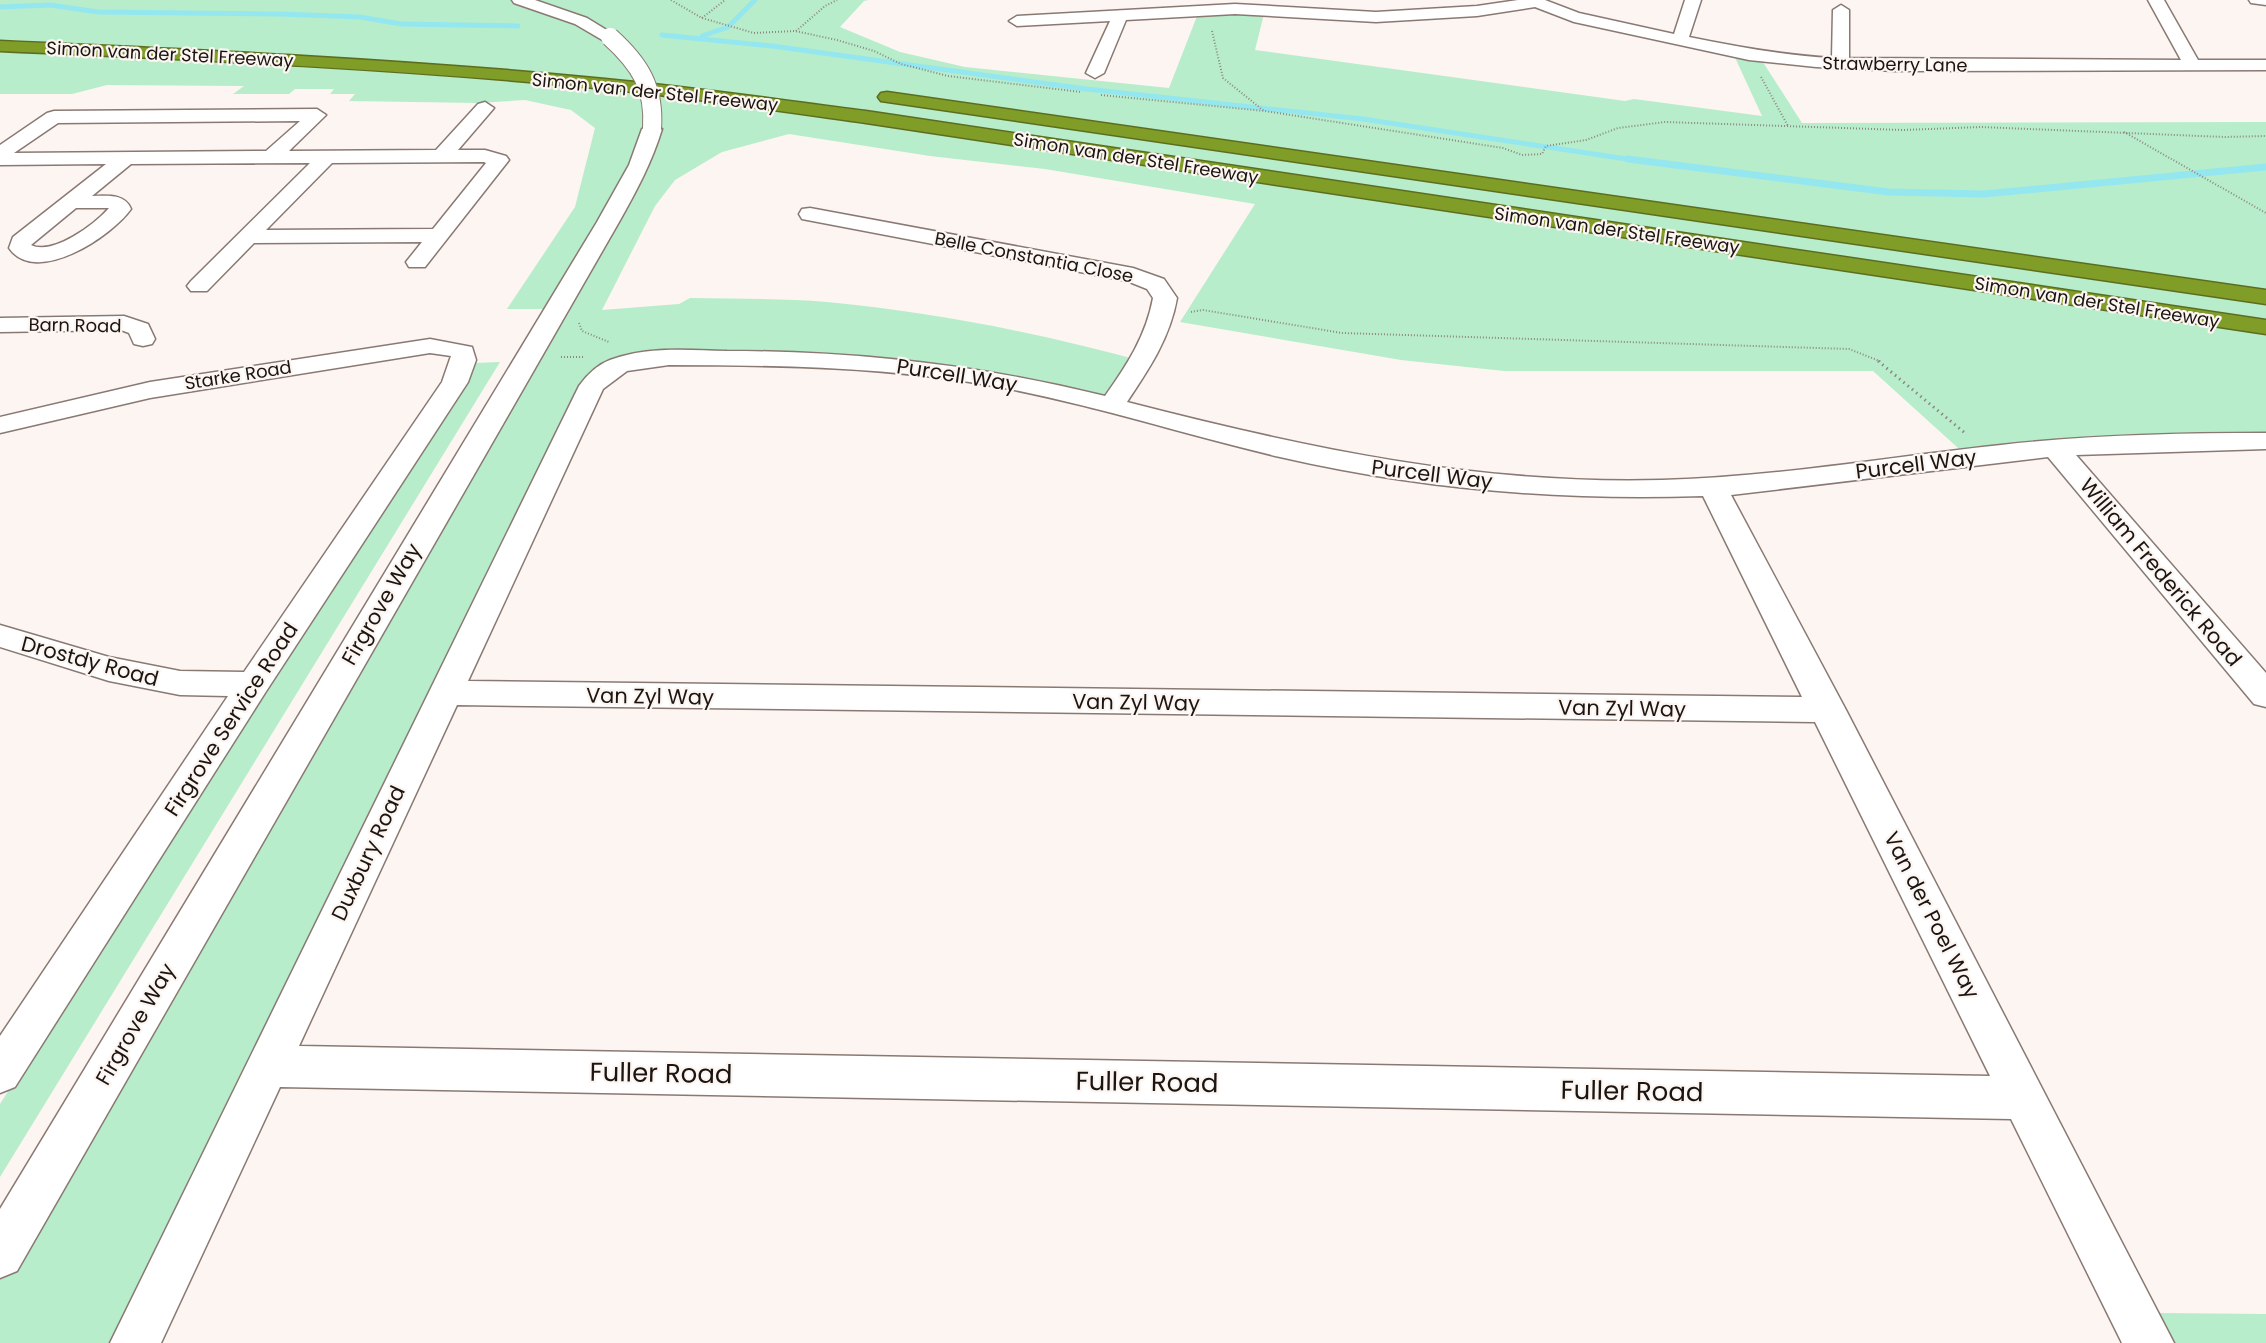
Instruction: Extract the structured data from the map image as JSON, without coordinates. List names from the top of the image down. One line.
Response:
{"streets":{"highway":["Simon van der Stel Freeway"],"street":["Strawberry Lane","Belle Constantia Close","Barn Road","Starke Road","Purcell Way","William Frederick Road","Firgrove Way","Drostdy Road","Van Zyl Way","Firgrove Service Road","Duxbury Road","Van der Poel Way","Fuller Road"]},"crossings":[["Starke Road","Firgrove Service Road"],["Purcell Way","William Frederick Road"],["Purcell Way","Duxbury Road"],["Purcell Way","Van der Poel Way"],["Drostdy Road","Firgrove Service Road"],["Van Zyl Way","Duxbury Road"],["Van Zyl Way","Van der Poel Way"],["Duxbury Road","Fuller Road"],["Van der Poel Way","Fuller Road"]]}
